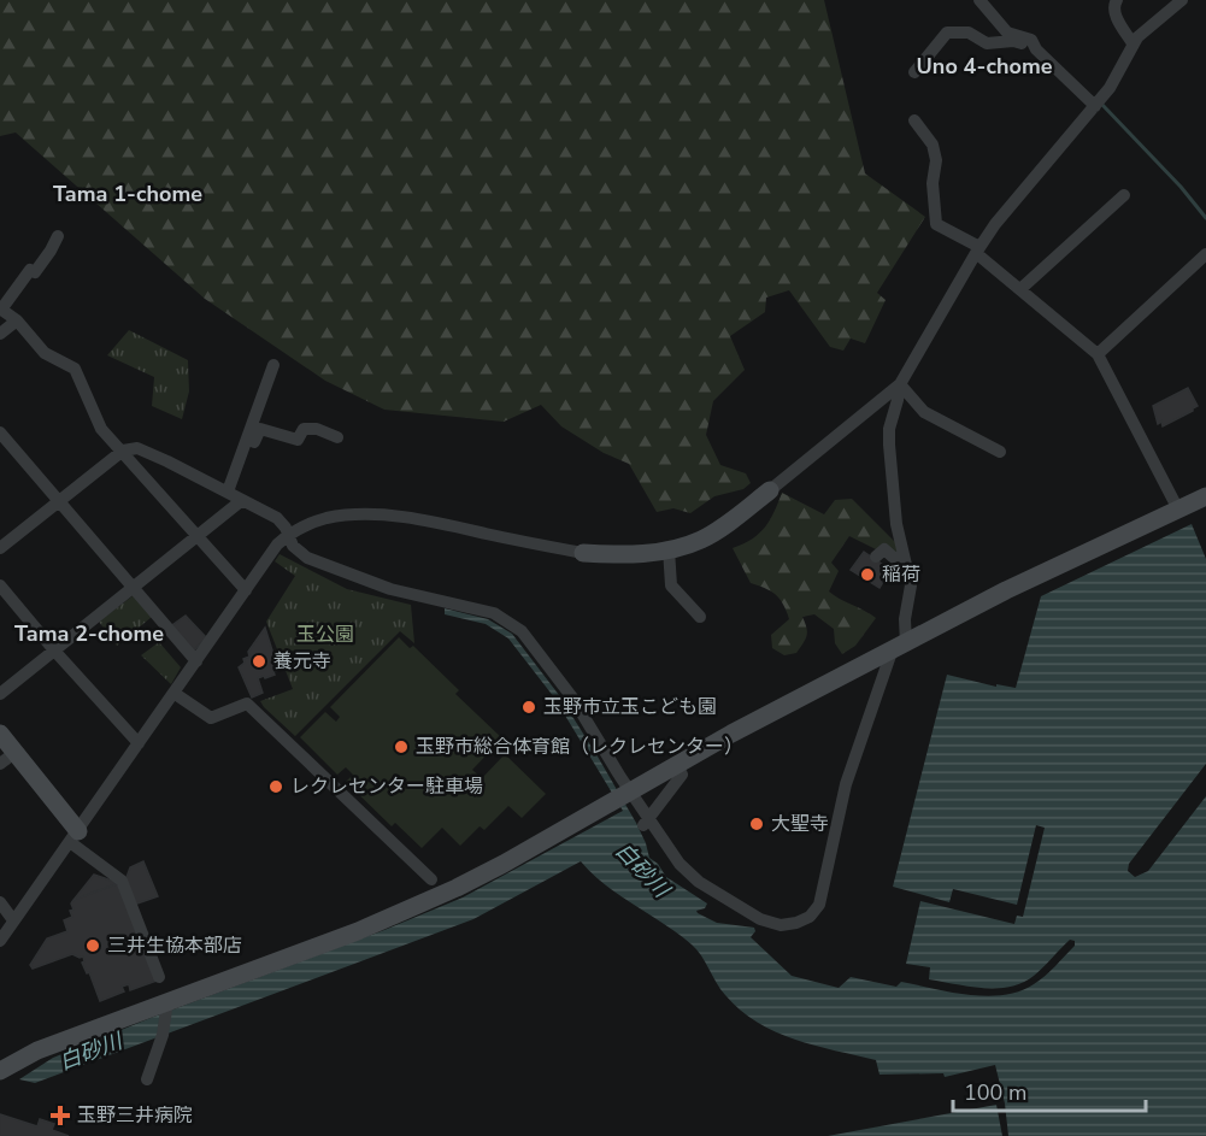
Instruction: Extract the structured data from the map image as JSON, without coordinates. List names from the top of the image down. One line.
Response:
{"districts":["Uno 4-chome","Tama 1-chome","Tama 2-chome"],"water":["白砂川"],"parks":["玉公園"],"places":{"other":["稲荷","養元寺","玉野市立玉こども園","玉野市総合体育館（レクレセンター）","レクレセンター駐車場","大聖寺","三井生協本部店"],"health":["玉野三井病院"]},"scale_bar":"100 m"}
